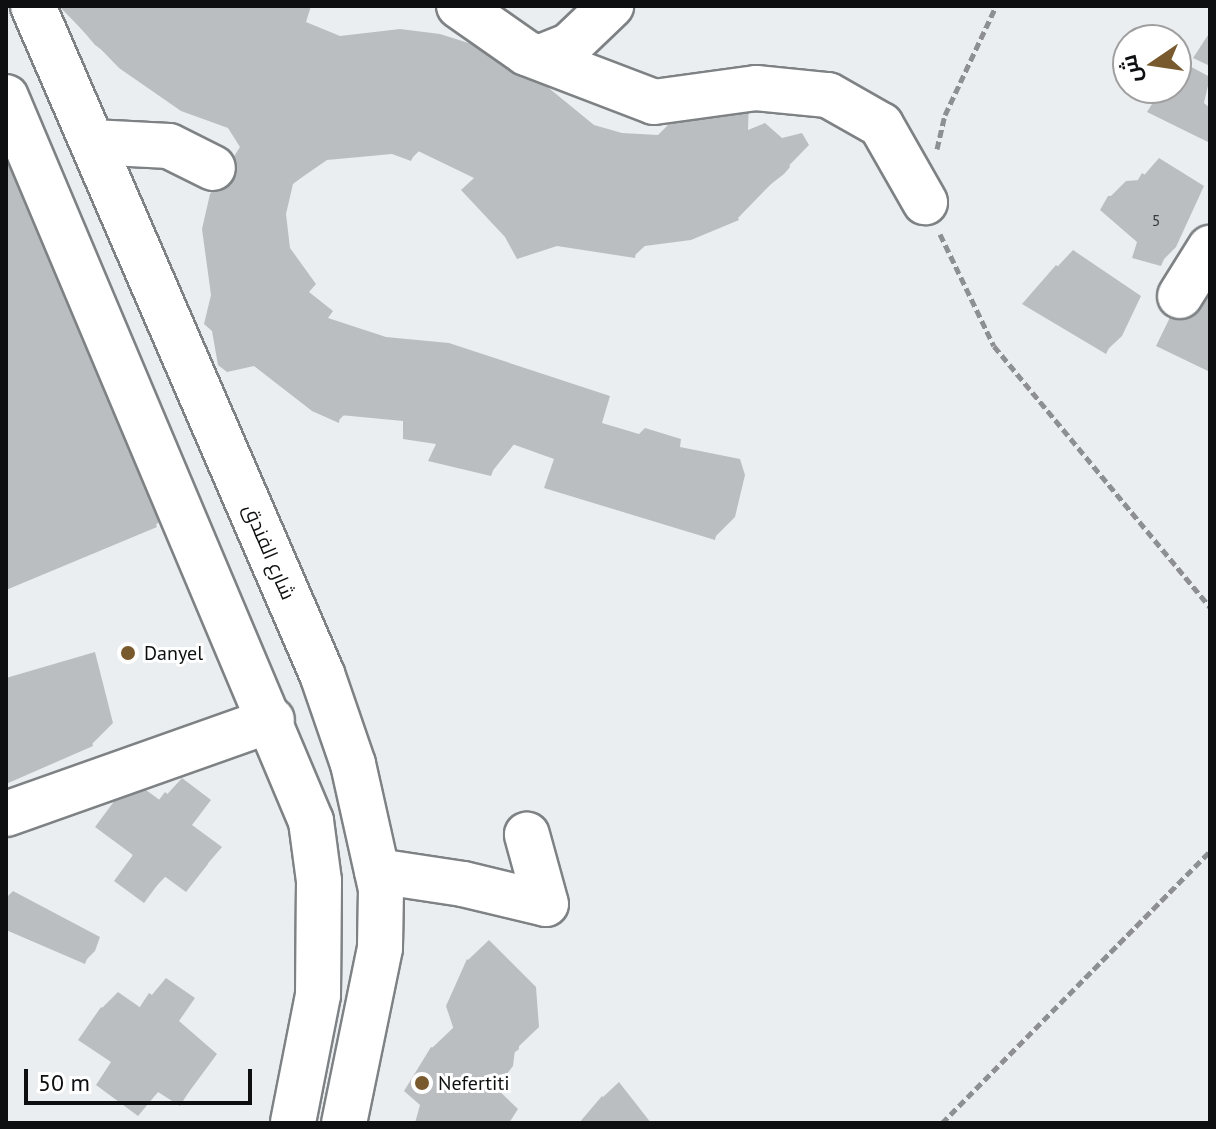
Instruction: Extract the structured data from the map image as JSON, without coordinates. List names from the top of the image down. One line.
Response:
{"streets":{"street":["شارع الفندق"]},"places":["Danyel","Nefertiti"],"house_numbers":["5"],"scale_bar":"50 m","north":"left"}
